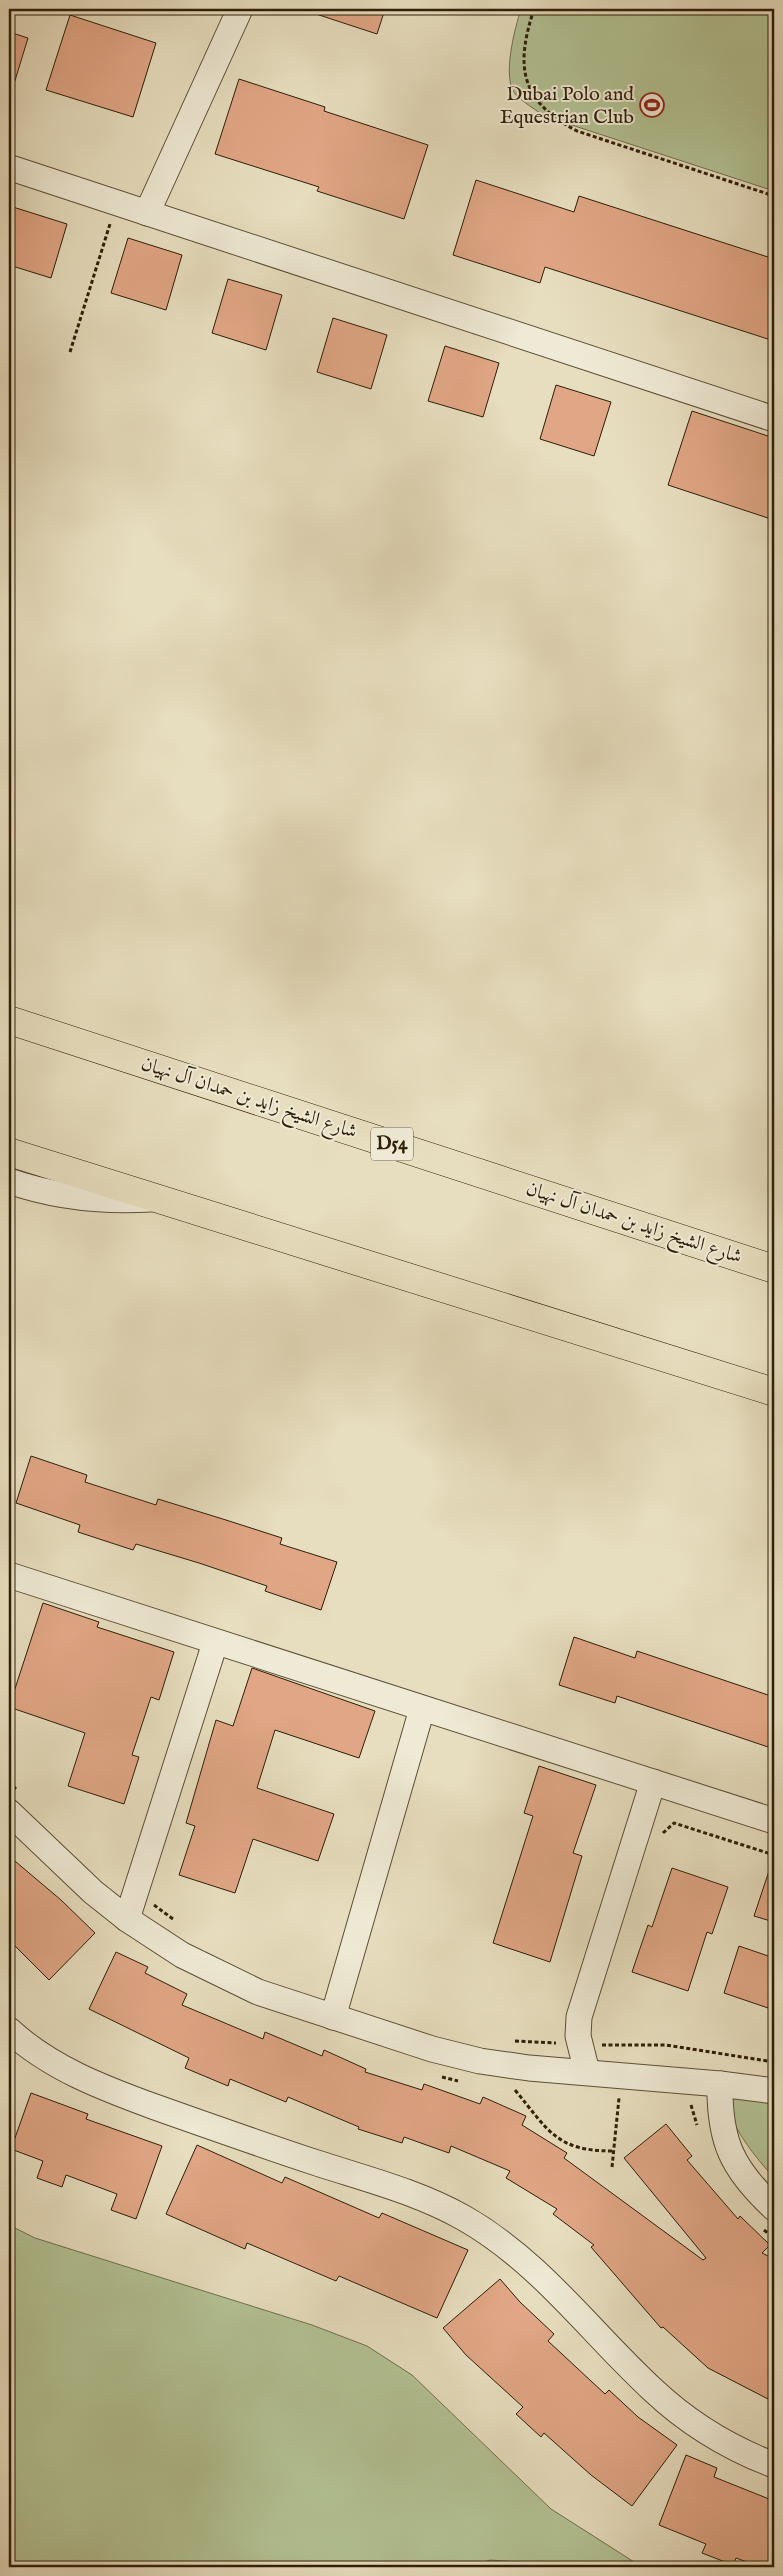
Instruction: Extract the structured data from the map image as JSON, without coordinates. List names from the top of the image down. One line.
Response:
{"streets":{"main road":["شارع الشيخ زايد بن حمدان آل نهيان","D54"]},"places":{"sports":["Dubai Polo and Equestrian Club"]}}
